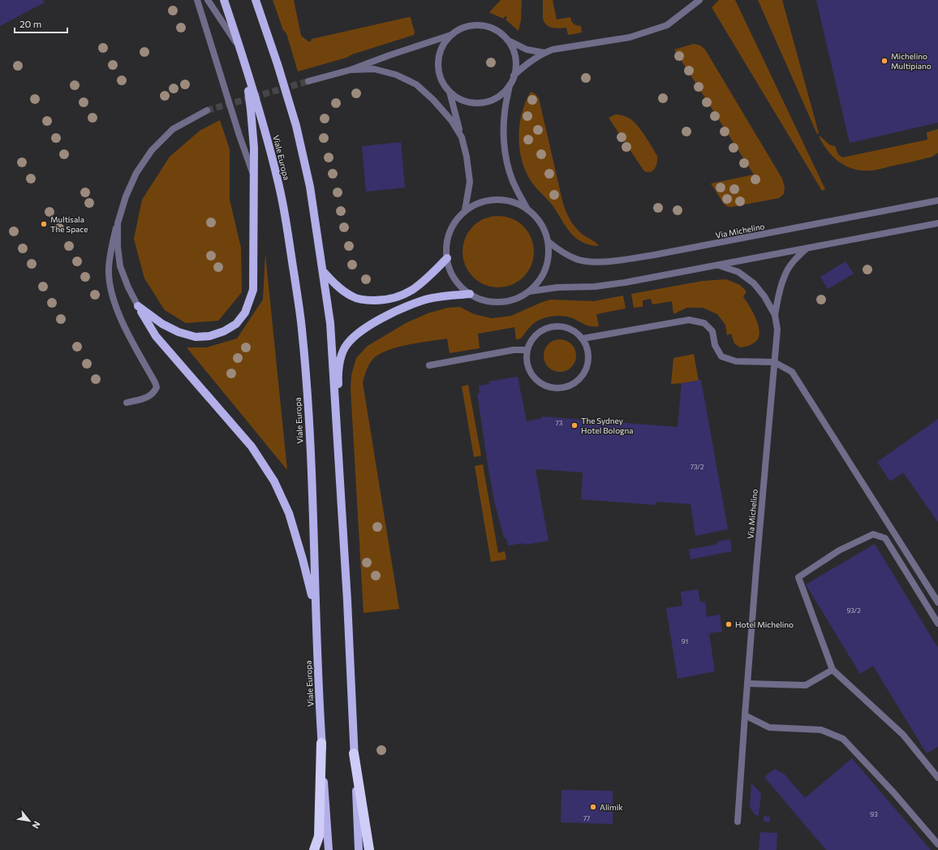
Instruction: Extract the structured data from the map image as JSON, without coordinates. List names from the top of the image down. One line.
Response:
{"streets":{"main road":["Viale Europa"],"street":["Via Michelino"]},"places":["Michelino Multipiano","Multisala The Space","The Sydney Hotel Bologna","Hotel Michelino","Alimik"],"house_numbers":["73","73/2","93/2","91","93","77"],"scale_bar":"20 m","north":"bottom right"}
